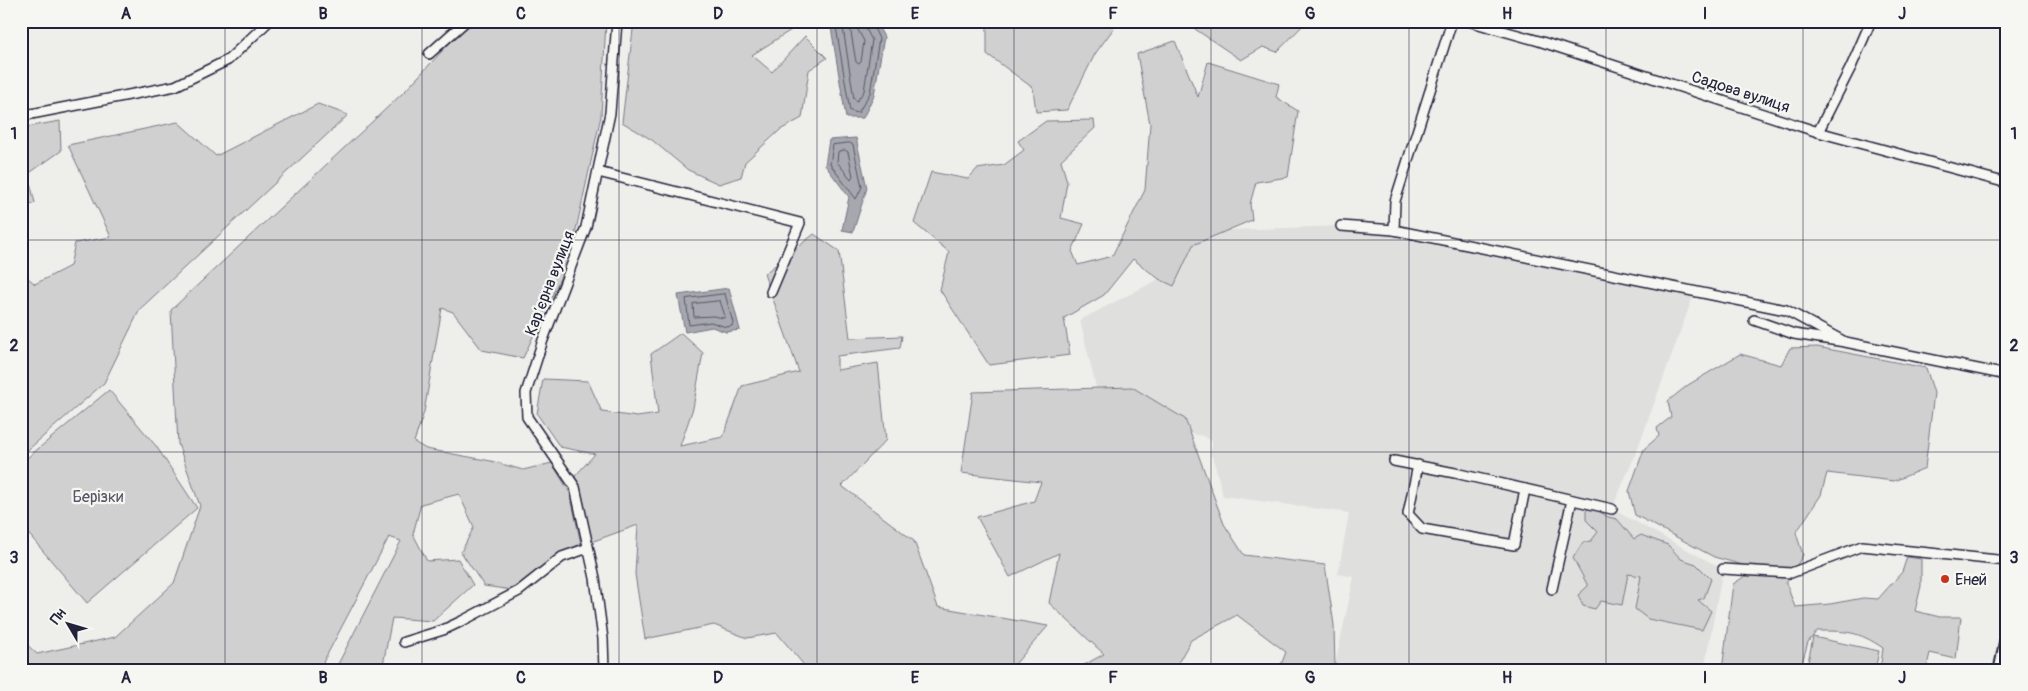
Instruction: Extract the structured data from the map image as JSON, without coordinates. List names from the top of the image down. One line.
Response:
{"streets":{"street":["Садова вулиця","Карʼєрна вулиця"]},"parks":["Берізки"],"places":["Еней"],"north":"top left","grid":{"columns":["A","B","C","D","E","F","G","H","I","J"],"rows":["1","2","3"]}}
